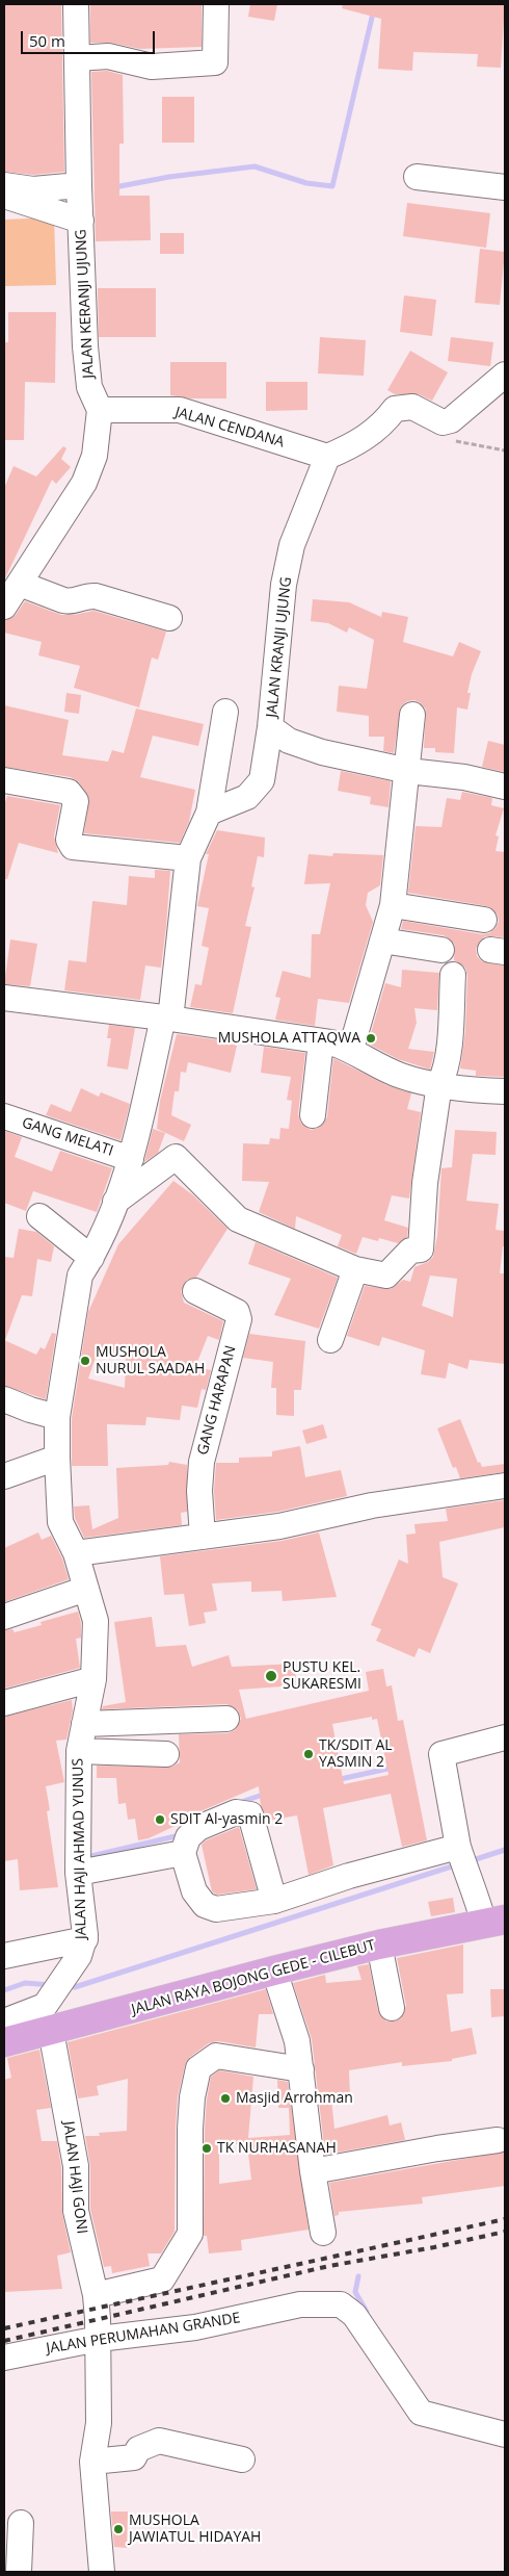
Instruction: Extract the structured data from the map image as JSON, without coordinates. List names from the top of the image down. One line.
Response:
{"streets":{"main road":["JALAN RAYA BOJONG GEDE - CILEBUT"],"street":["JALAN KERANJI UJUNG","JALAN CENDANA","JALAN KRANJI UJUNG","GANG MELATI","GANG HARAPAN","JALAN HAJI AHMAD YUNUS","JALAN HAJI GONI","JALAN PERUMAHAN GRANDE"]},"crossings":[["JALAN KERANJI UJUNG","JALAN CENDANA"],["JALAN CENDANA","JALAN KRANJI UJUNG"],["JALAN KRANJI UJUNG","JALAN HAJI AHMAD YUNUS"],["GANG MELATI","JALAN HAJI AHMAD YUNUS"],["JALAN RAYA BOJONG GEDE - CILEBUT","JALAN HAJI GONI"],["JALAN HAJI GONI","JALAN PERUMAHAN GRANDE"]],"places":["MUSHOLA ATTAQWA","MUSHOLA NURUL SAADAH","PUSTU KEL. SUKARESMI","TK/SDIT AL YASMIN 2","SDIT Al-yasmin 2","Masjid Arrohman","TK NURHASANAH","MUSHOLA JAWIATUL HIDAYAH"],"scale_bar":"50 m"}
